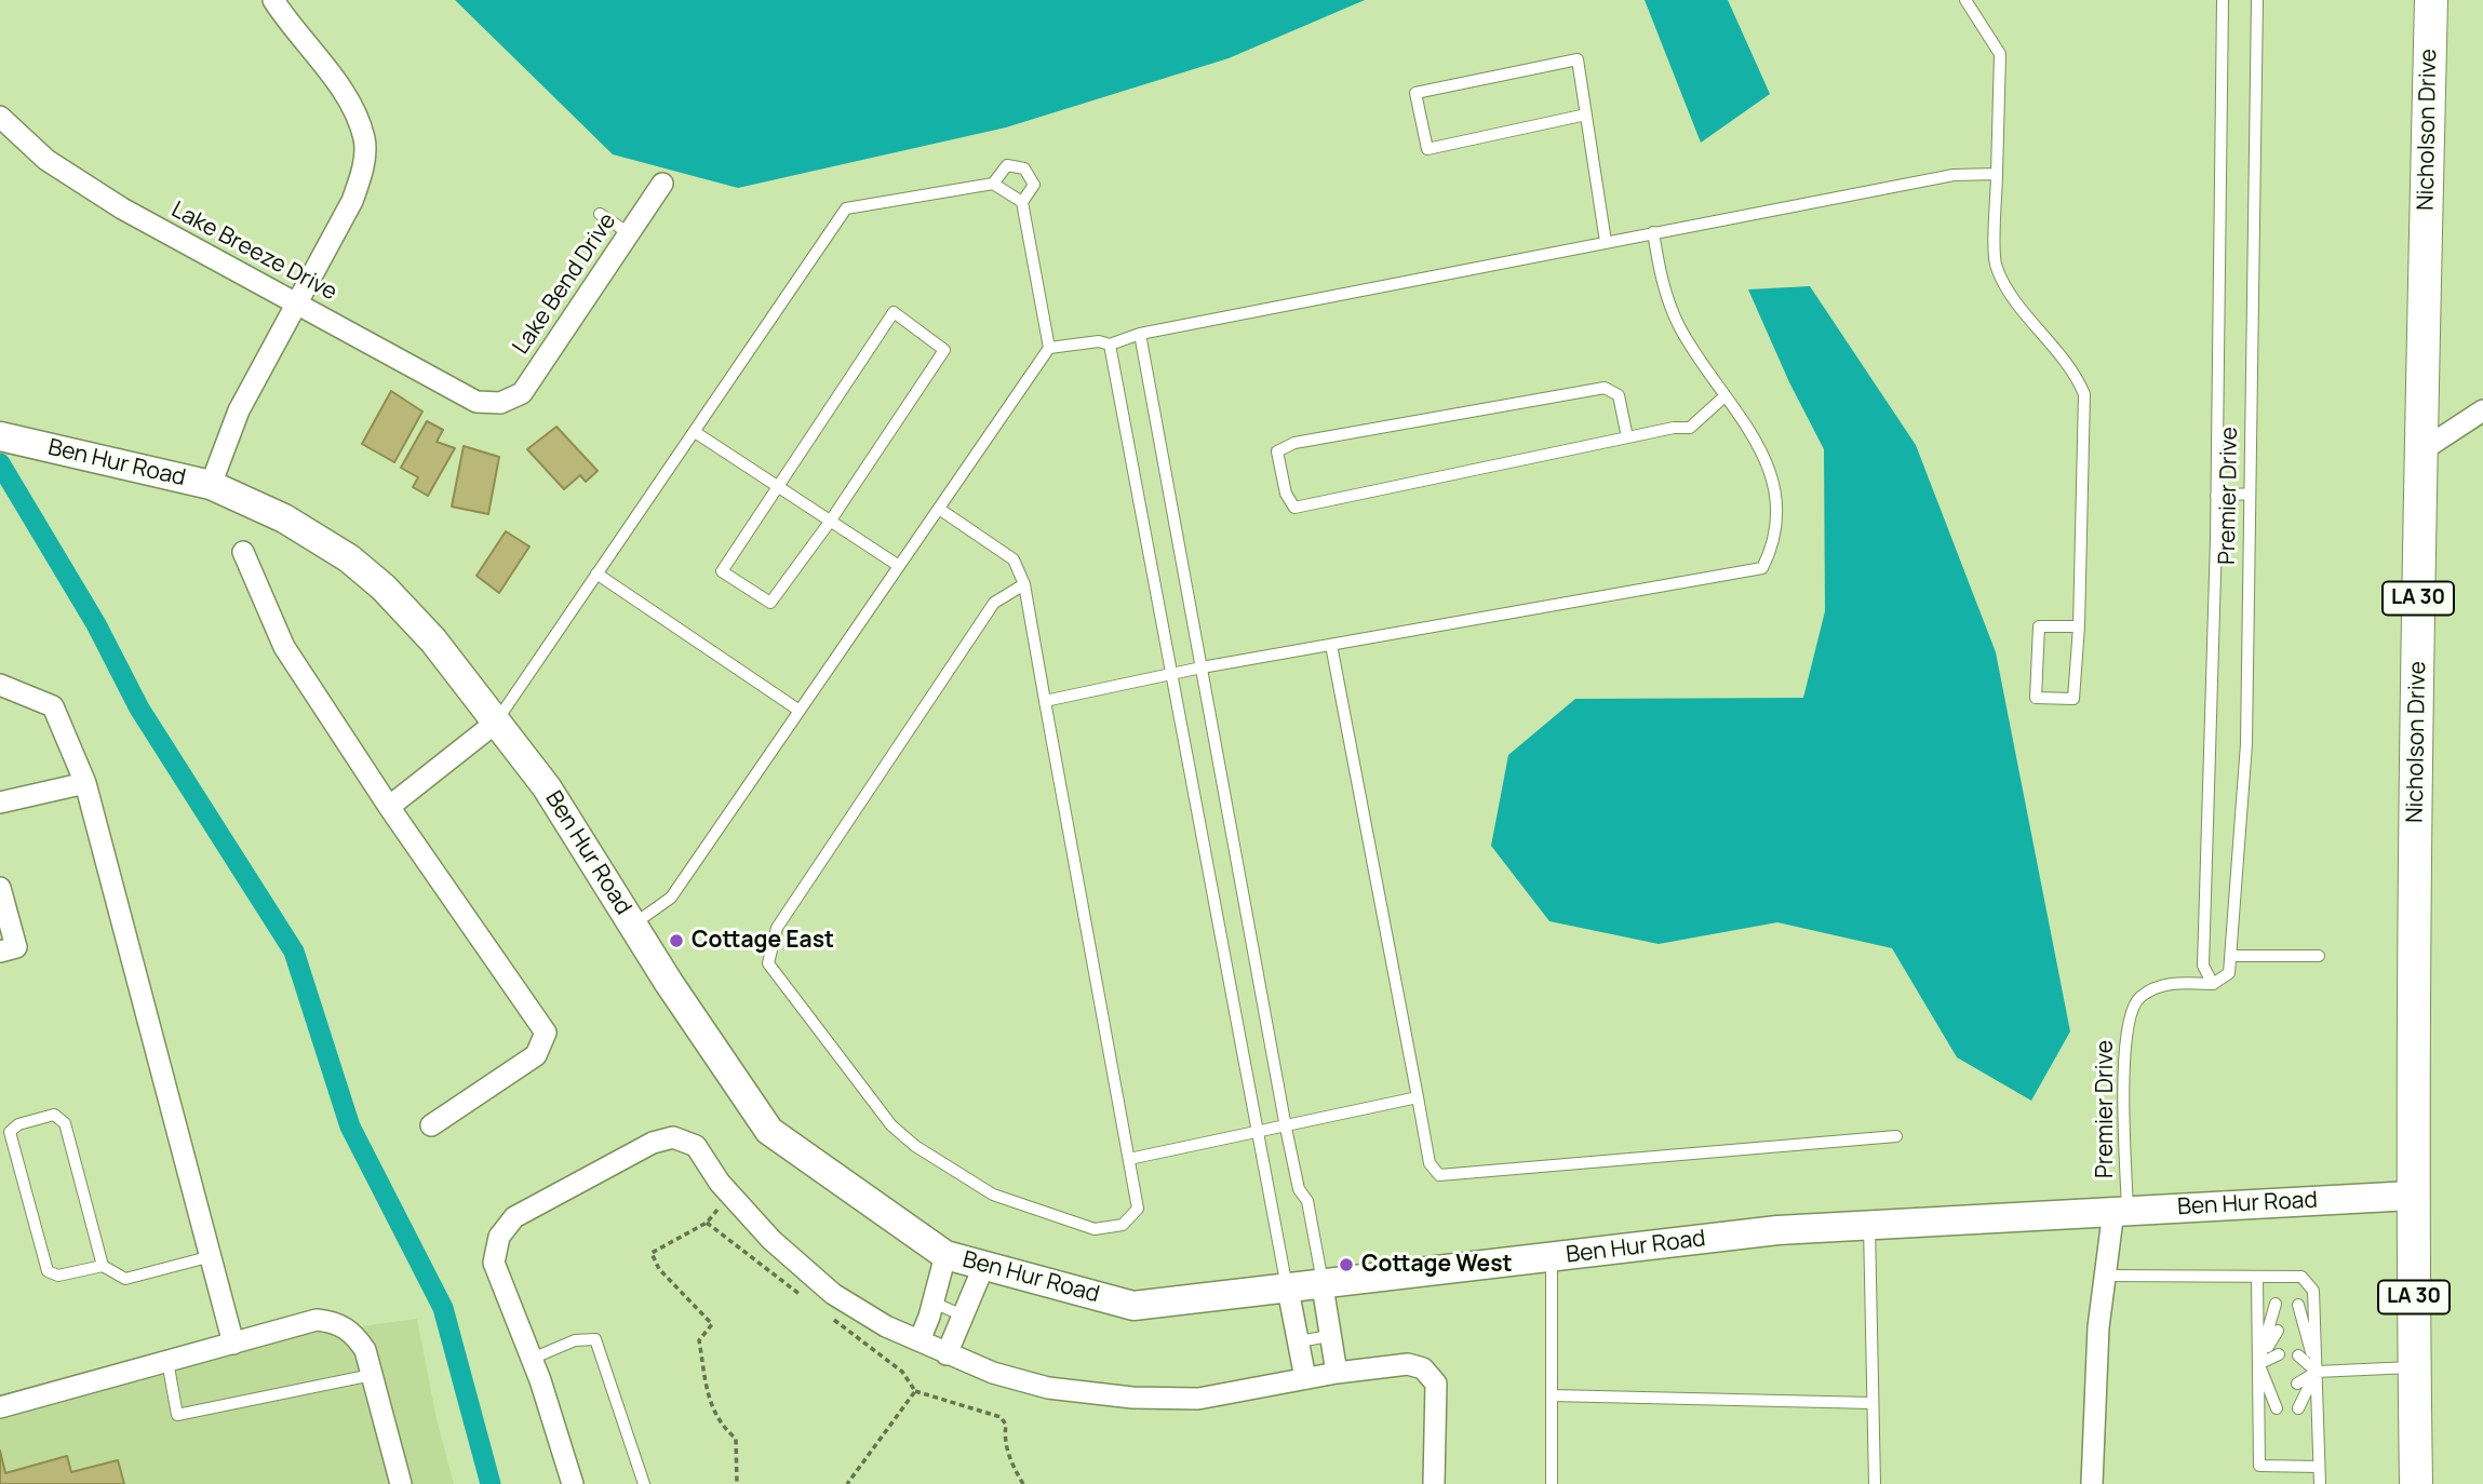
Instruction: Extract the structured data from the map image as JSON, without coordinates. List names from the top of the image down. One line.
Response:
{"streets":{"main road":["Nicholson Drive","LA 30"],"street":["Lake Breeze Drive","Lake Bend Drive","Ben Hur Road"],"lane":["Premier Drive"]},"crossings":[["Nicholson Drive","Ben Hur Road"],["Lake Breeze Drive","Lake Bend Drive"],["Ben Hur Road","Premier Drive"]],"places":["Cottage East","Cottage West"]}
